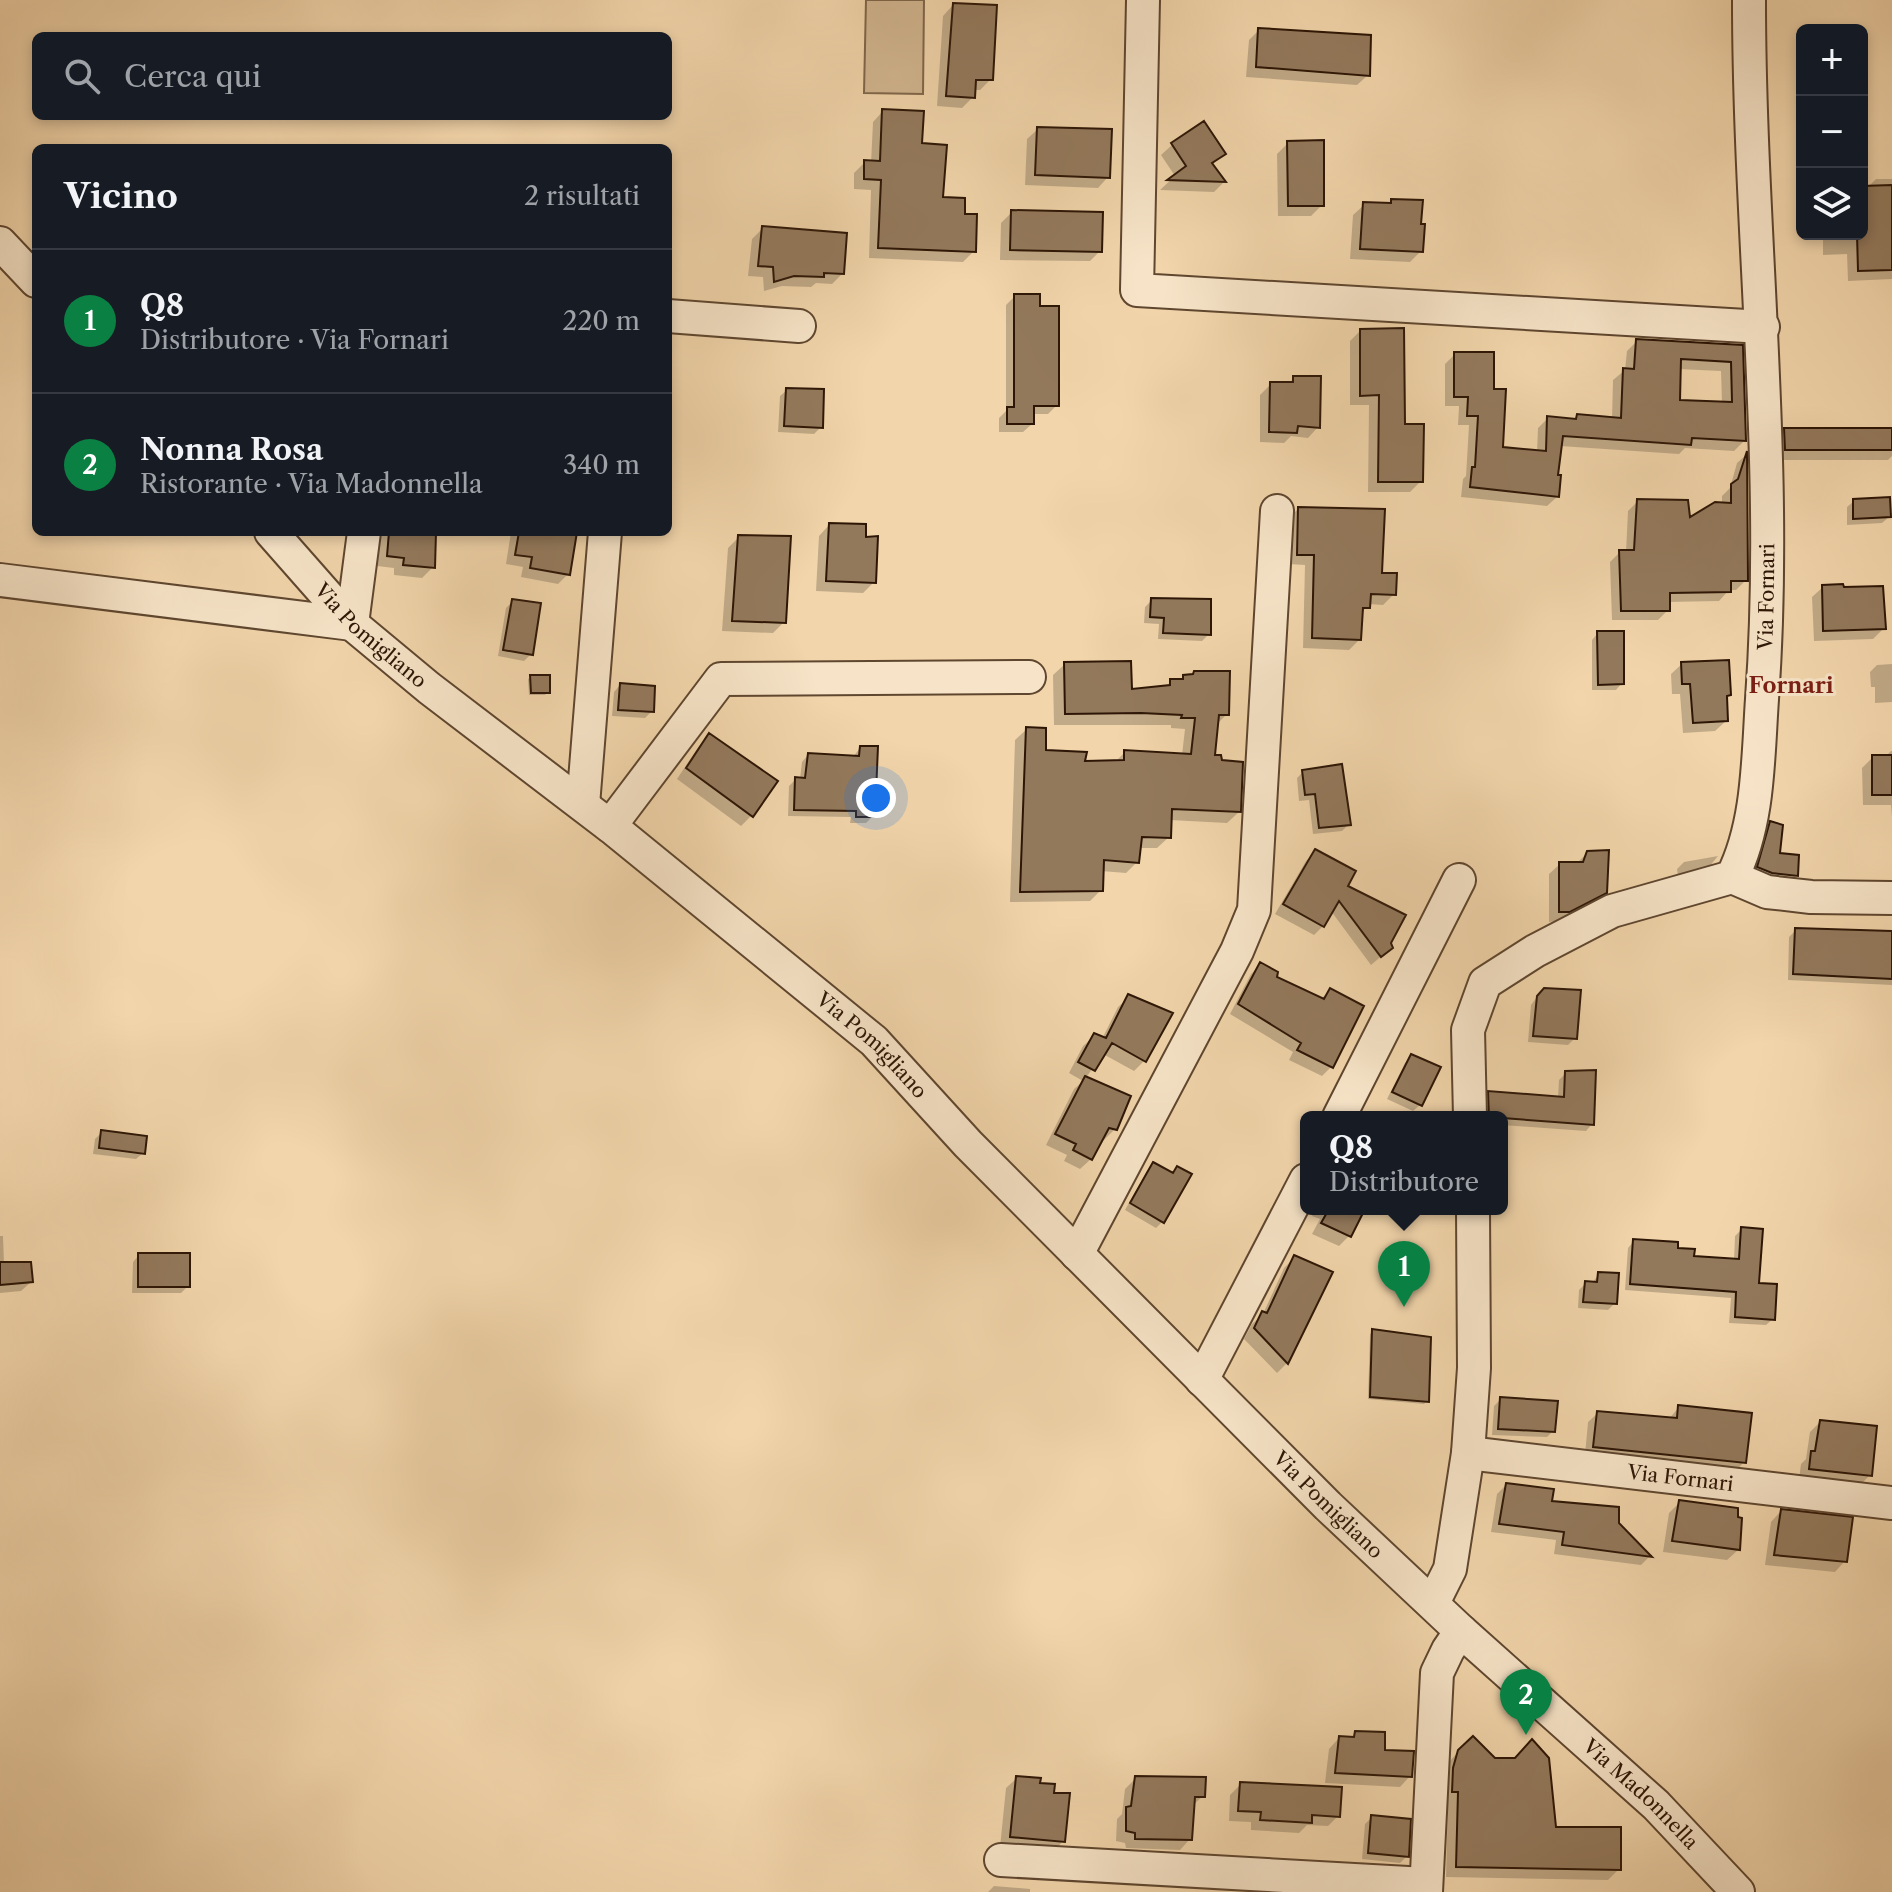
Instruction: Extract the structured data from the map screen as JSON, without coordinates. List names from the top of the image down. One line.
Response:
{"streets":{"street":["Via Fornari","Via Pomigliano","Via Madonnella"]},"crossings":[["Via Pomigliano","Via Madonnella"]],"districts":["Fornari"],"page":{"map_buttons":["+","−"],"search":"Cerca qui","heading":["Vicino","2 risultati"],"list":[{"mark":"1","name":"Q8","note":"Distributore · Via Fornari","value":"220 m"},{"mark":"2","name":"Nonna Rosa","note":"Ristorante · Via Madonnella","value":"340 m"}],"popup":["Q8","Distributore"],"pins":["1","2"]}}
